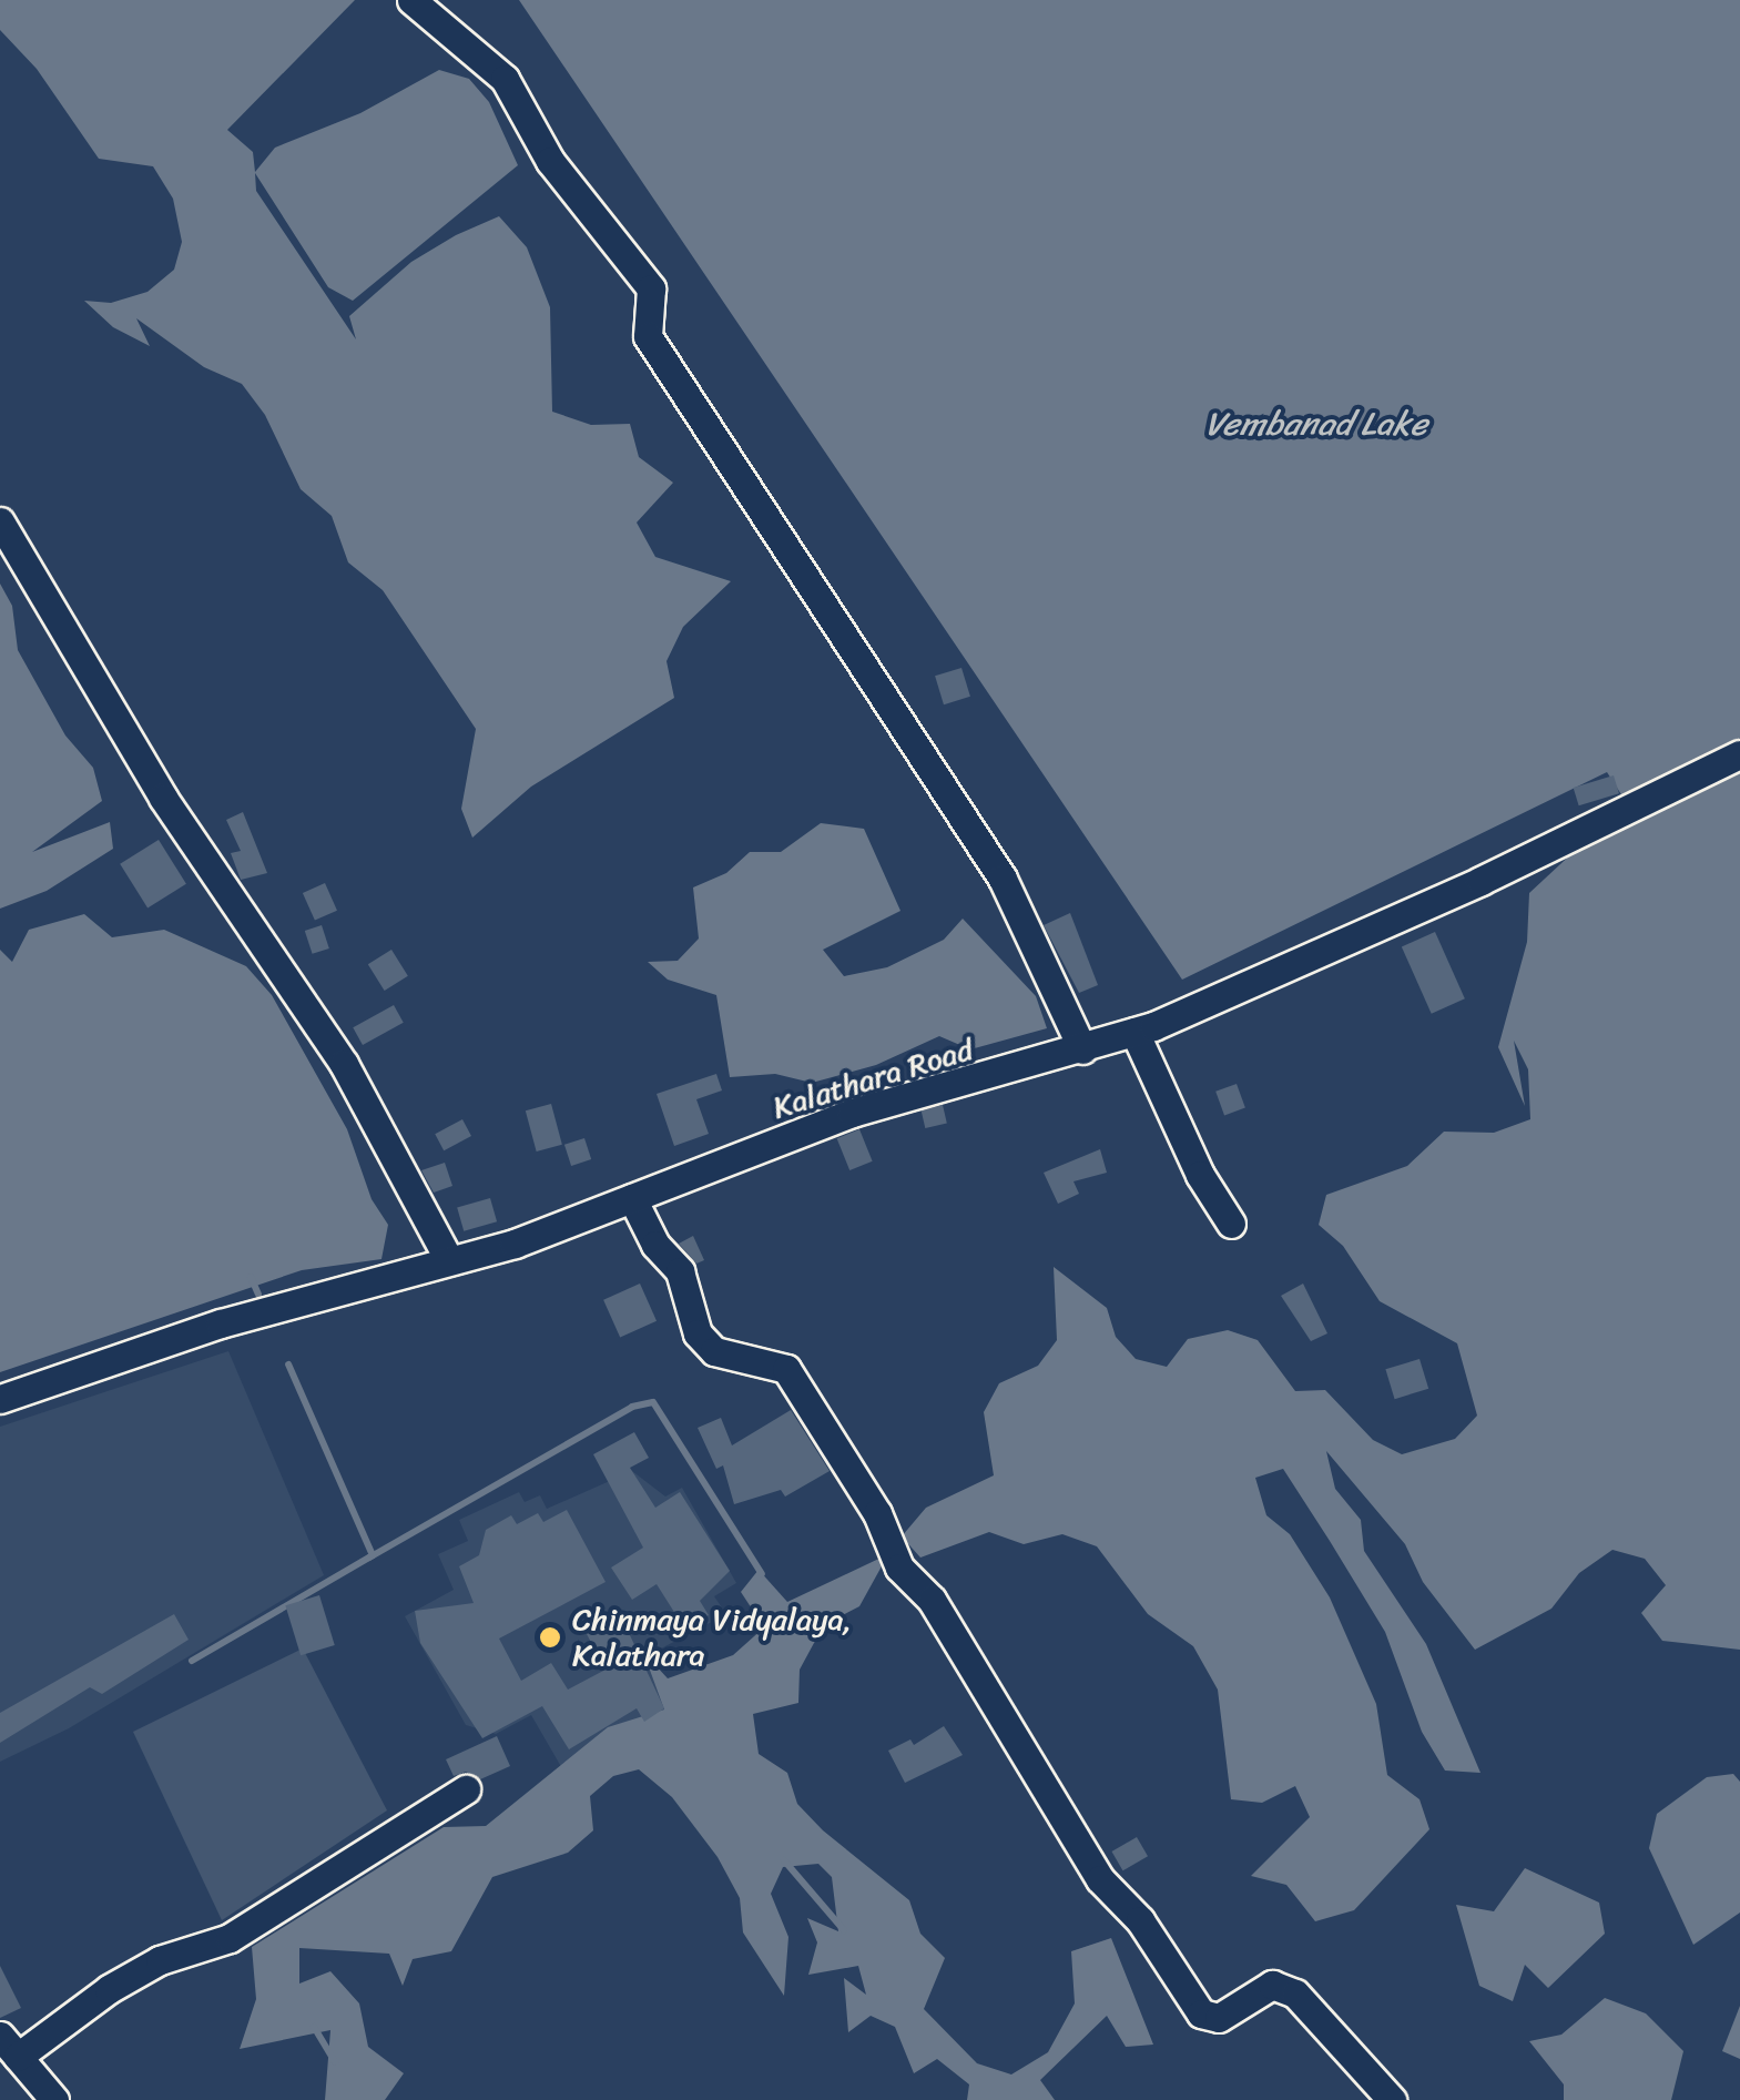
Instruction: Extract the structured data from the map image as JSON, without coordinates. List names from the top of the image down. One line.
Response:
{"streets":{"street":["Kalathara Road"]},"water":["Vembanad Lake"],"places":["Chinmaya Vidyalaya, Kalathara"]}
